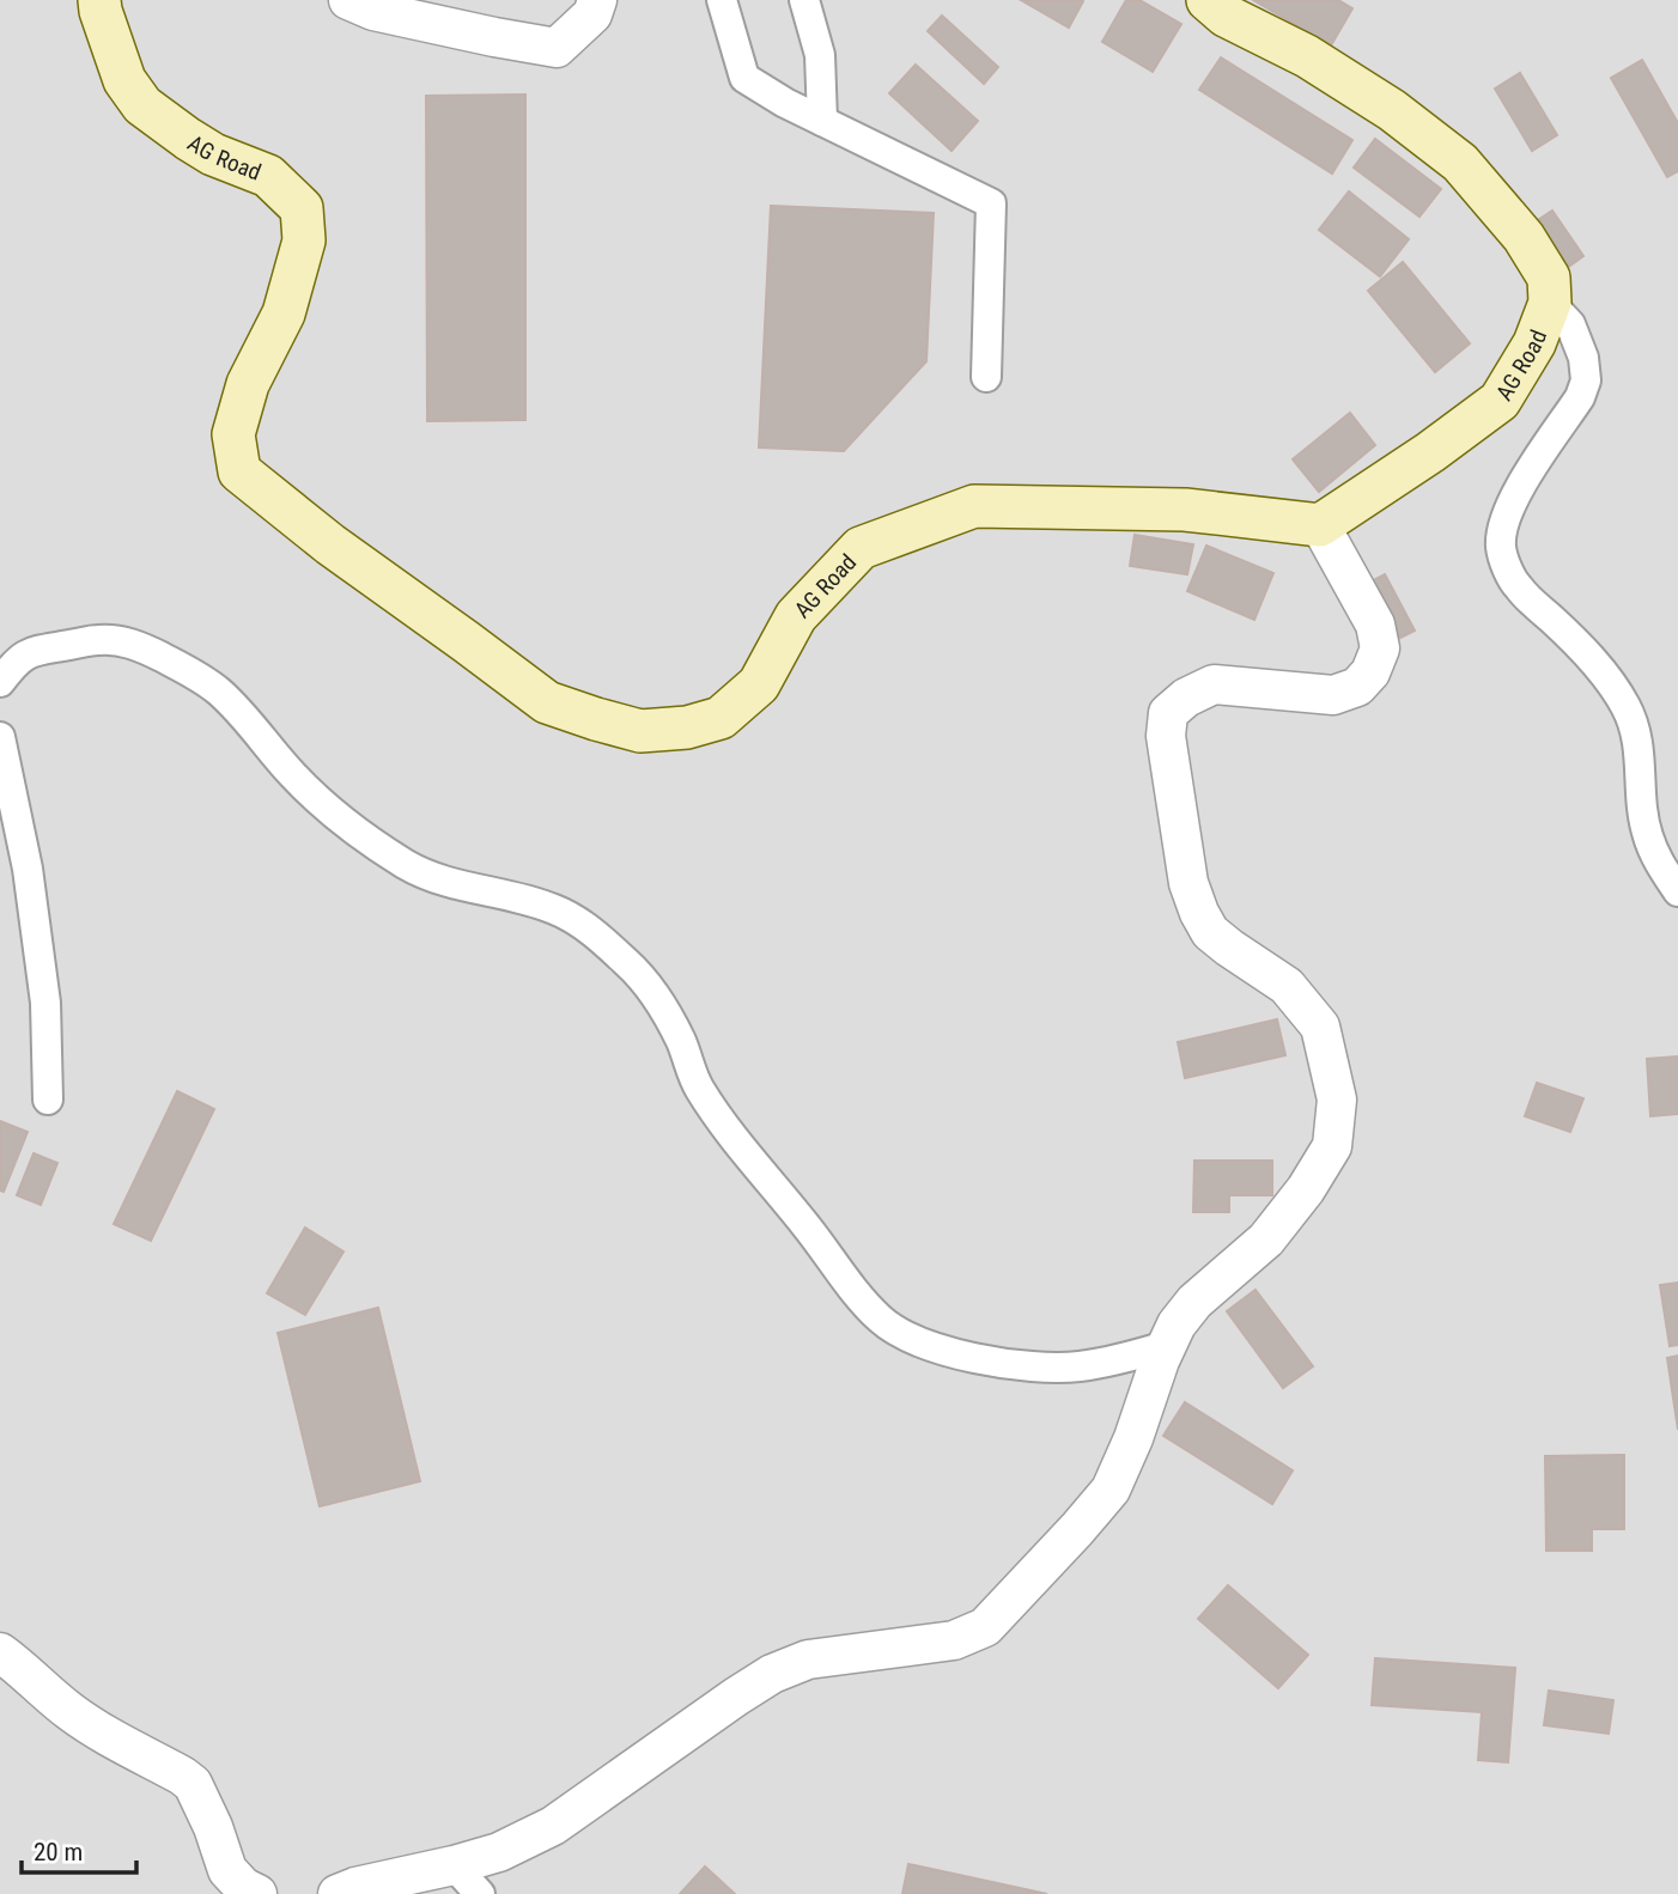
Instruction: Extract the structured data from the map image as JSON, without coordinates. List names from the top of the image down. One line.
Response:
{"streets":{"main road":["AG Road"]},"scale_bar":"20 m"}
